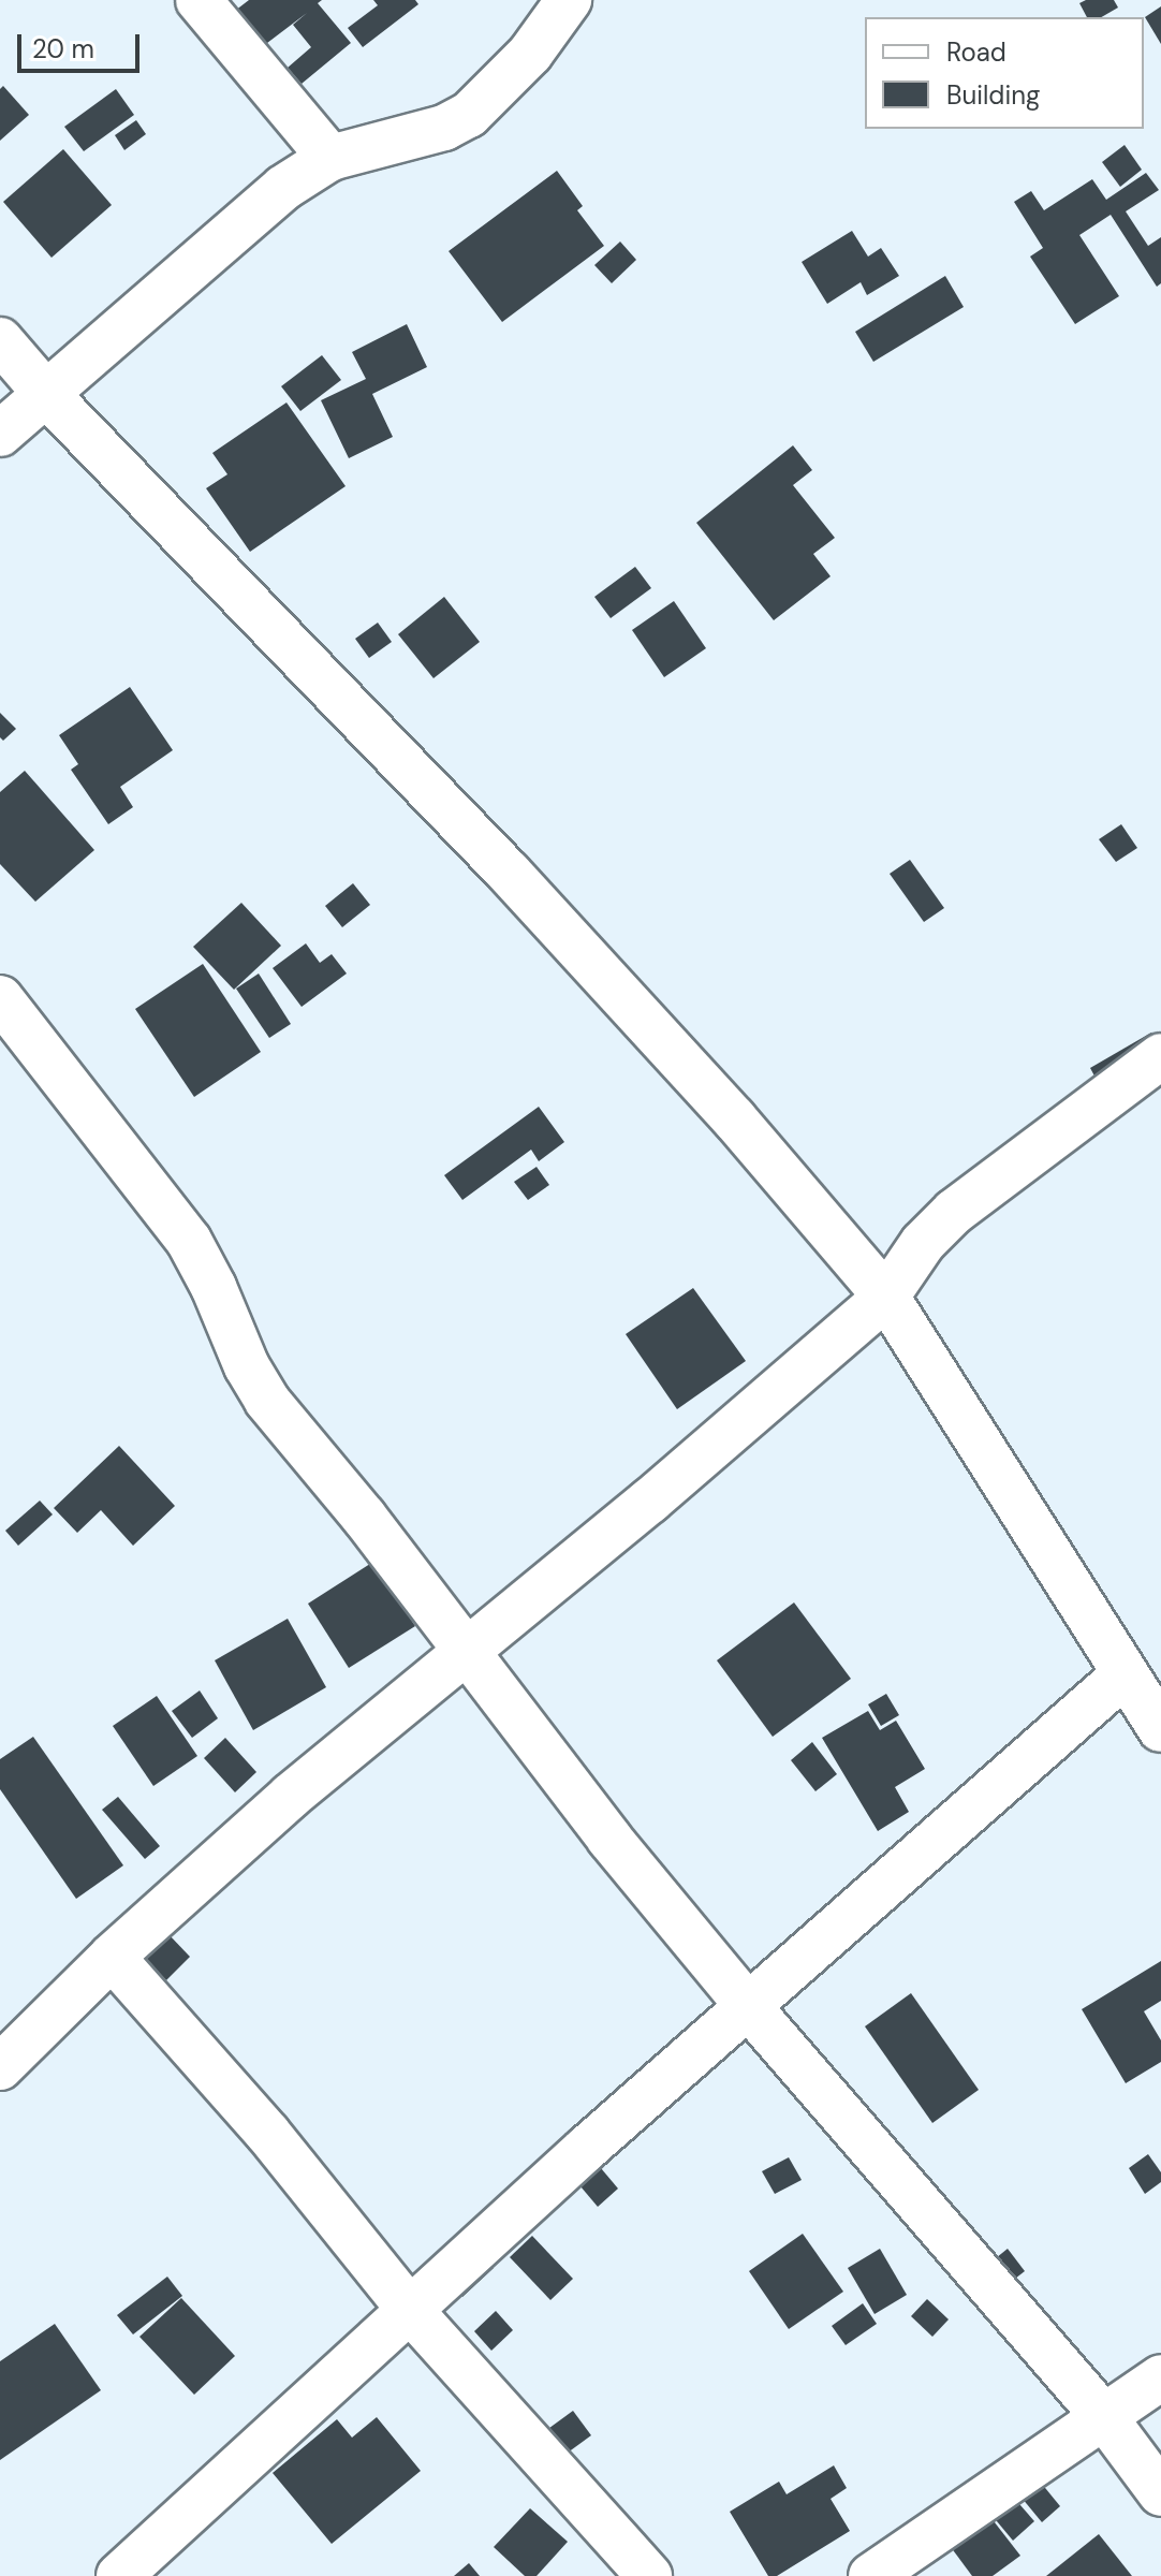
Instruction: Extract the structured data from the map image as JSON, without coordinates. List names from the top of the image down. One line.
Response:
{"legend":["Road","Building"],"scale_bar":"20 m"}
